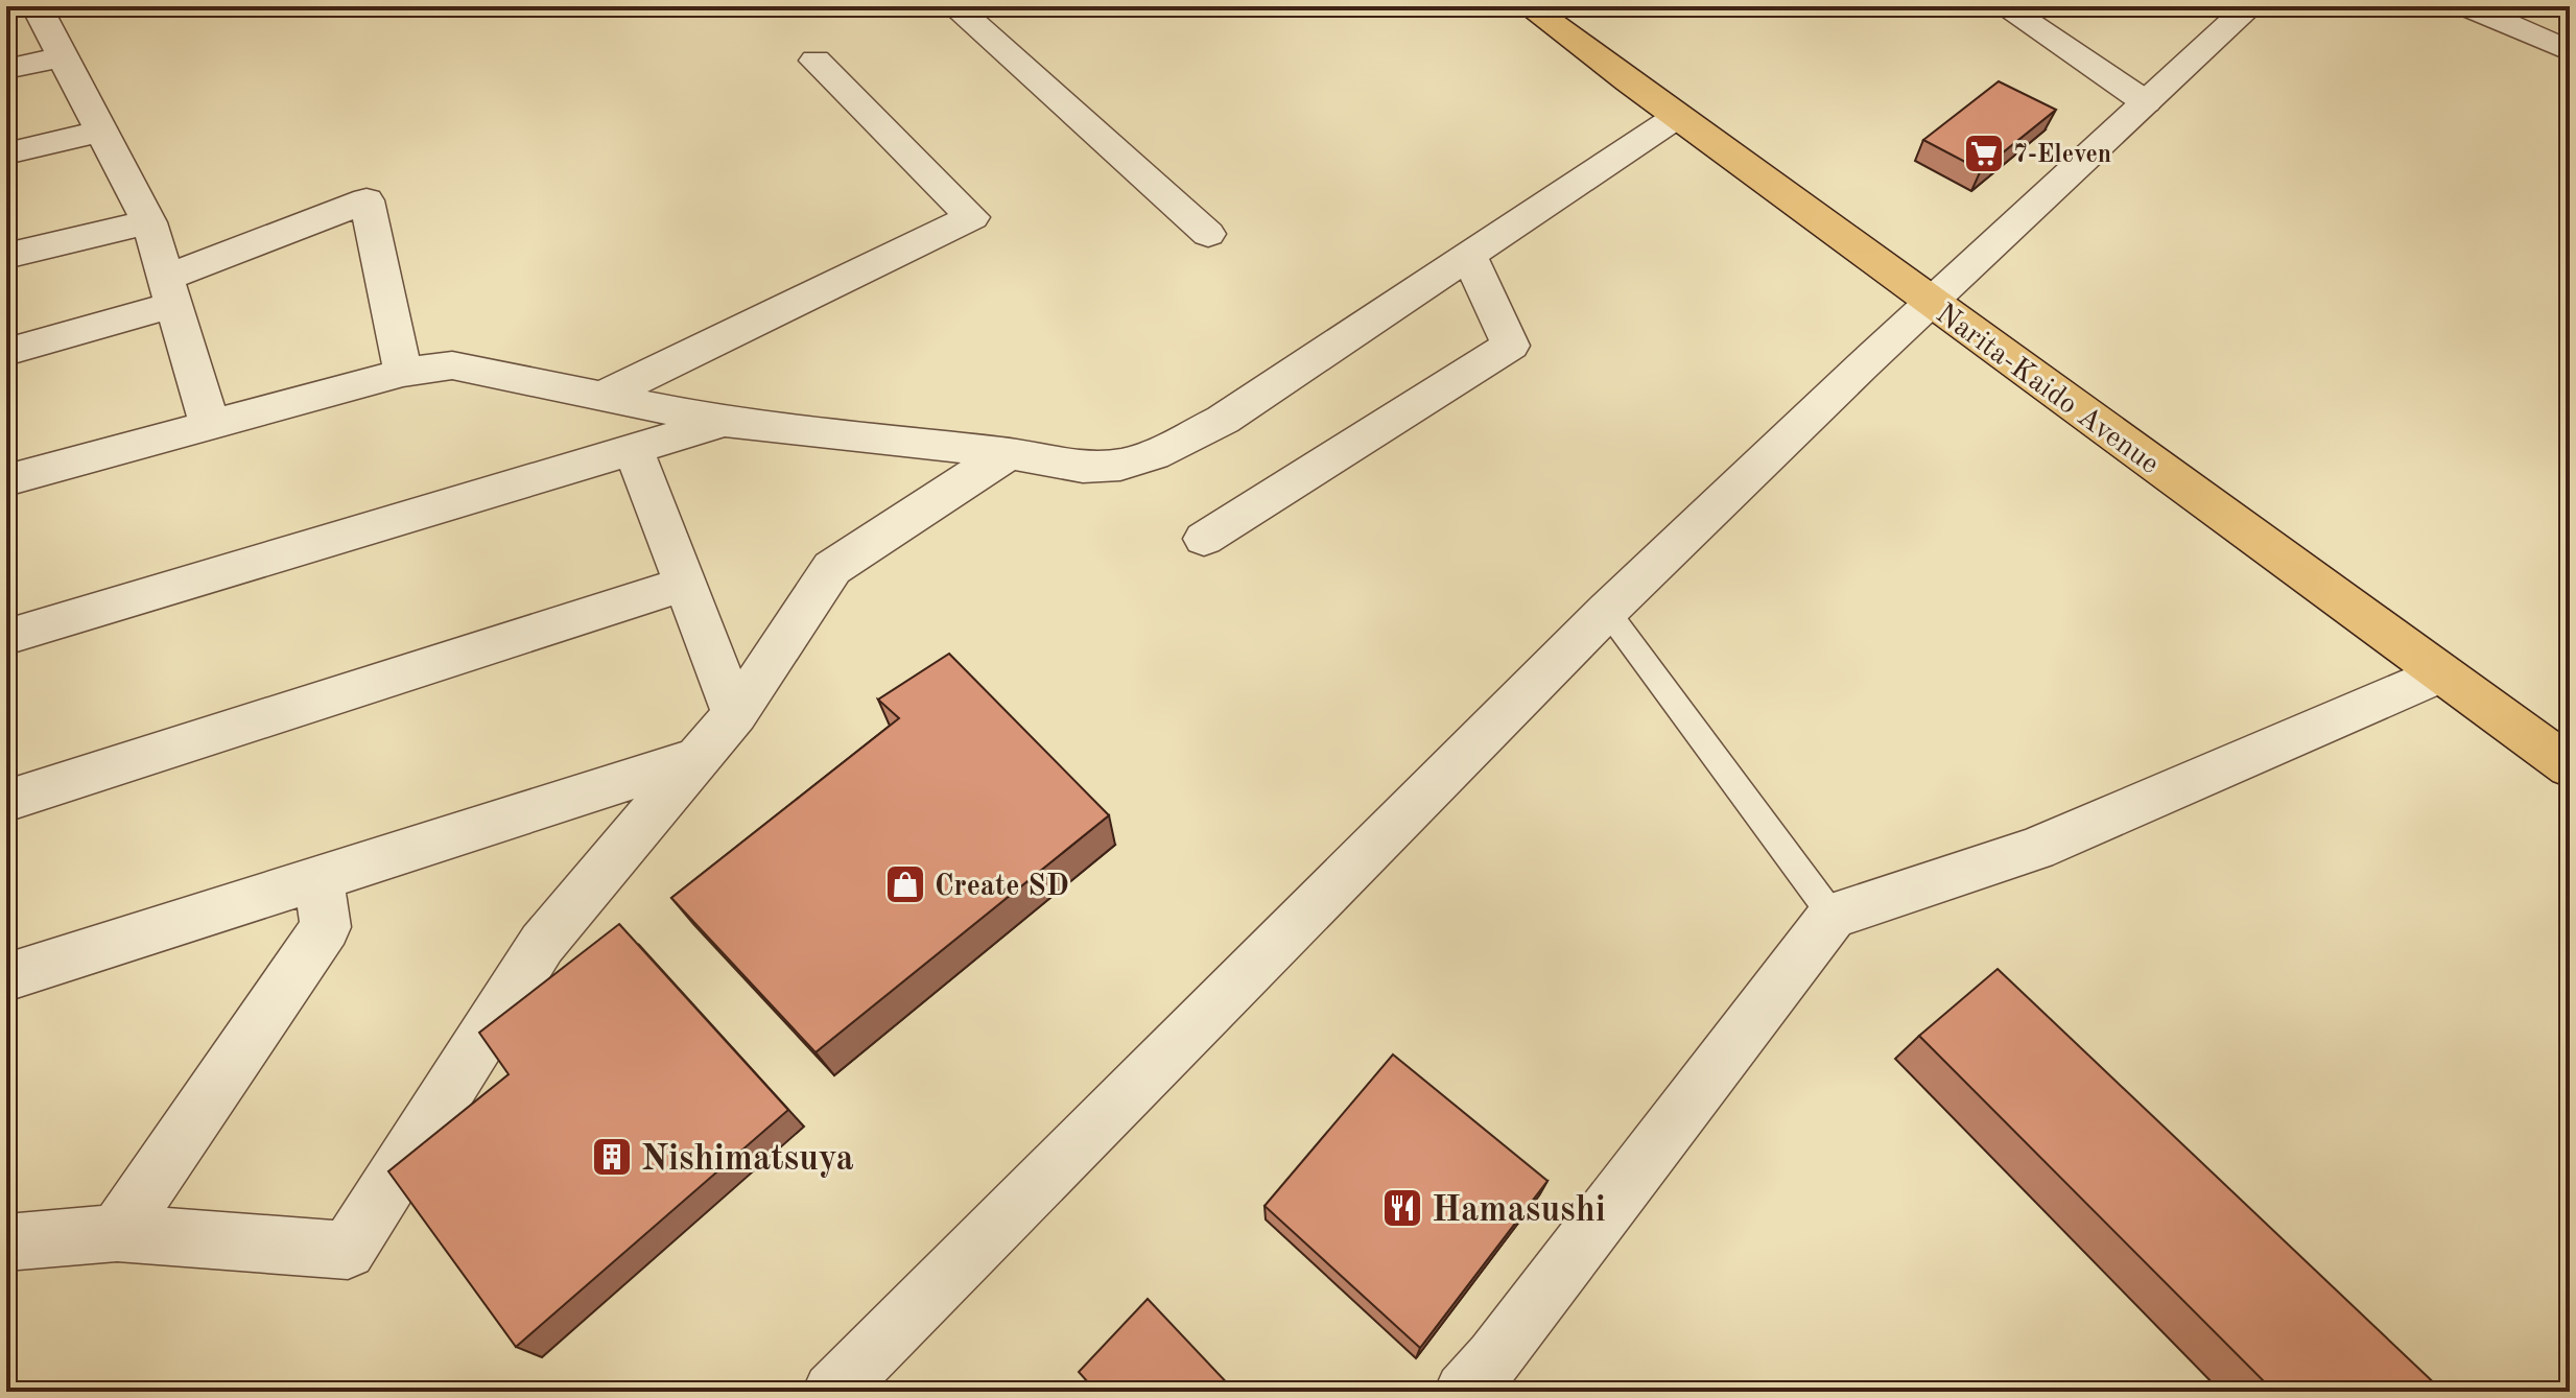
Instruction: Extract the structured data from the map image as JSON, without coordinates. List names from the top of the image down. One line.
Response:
{"streets":{"highway":["Narita-Kaido Avenue"]},"places":{"supermarket":["7-Eleven"],"shop":["Create SD"],"building":["Nishimatsuya"],"restaurant":["Hamasushi"]}}
